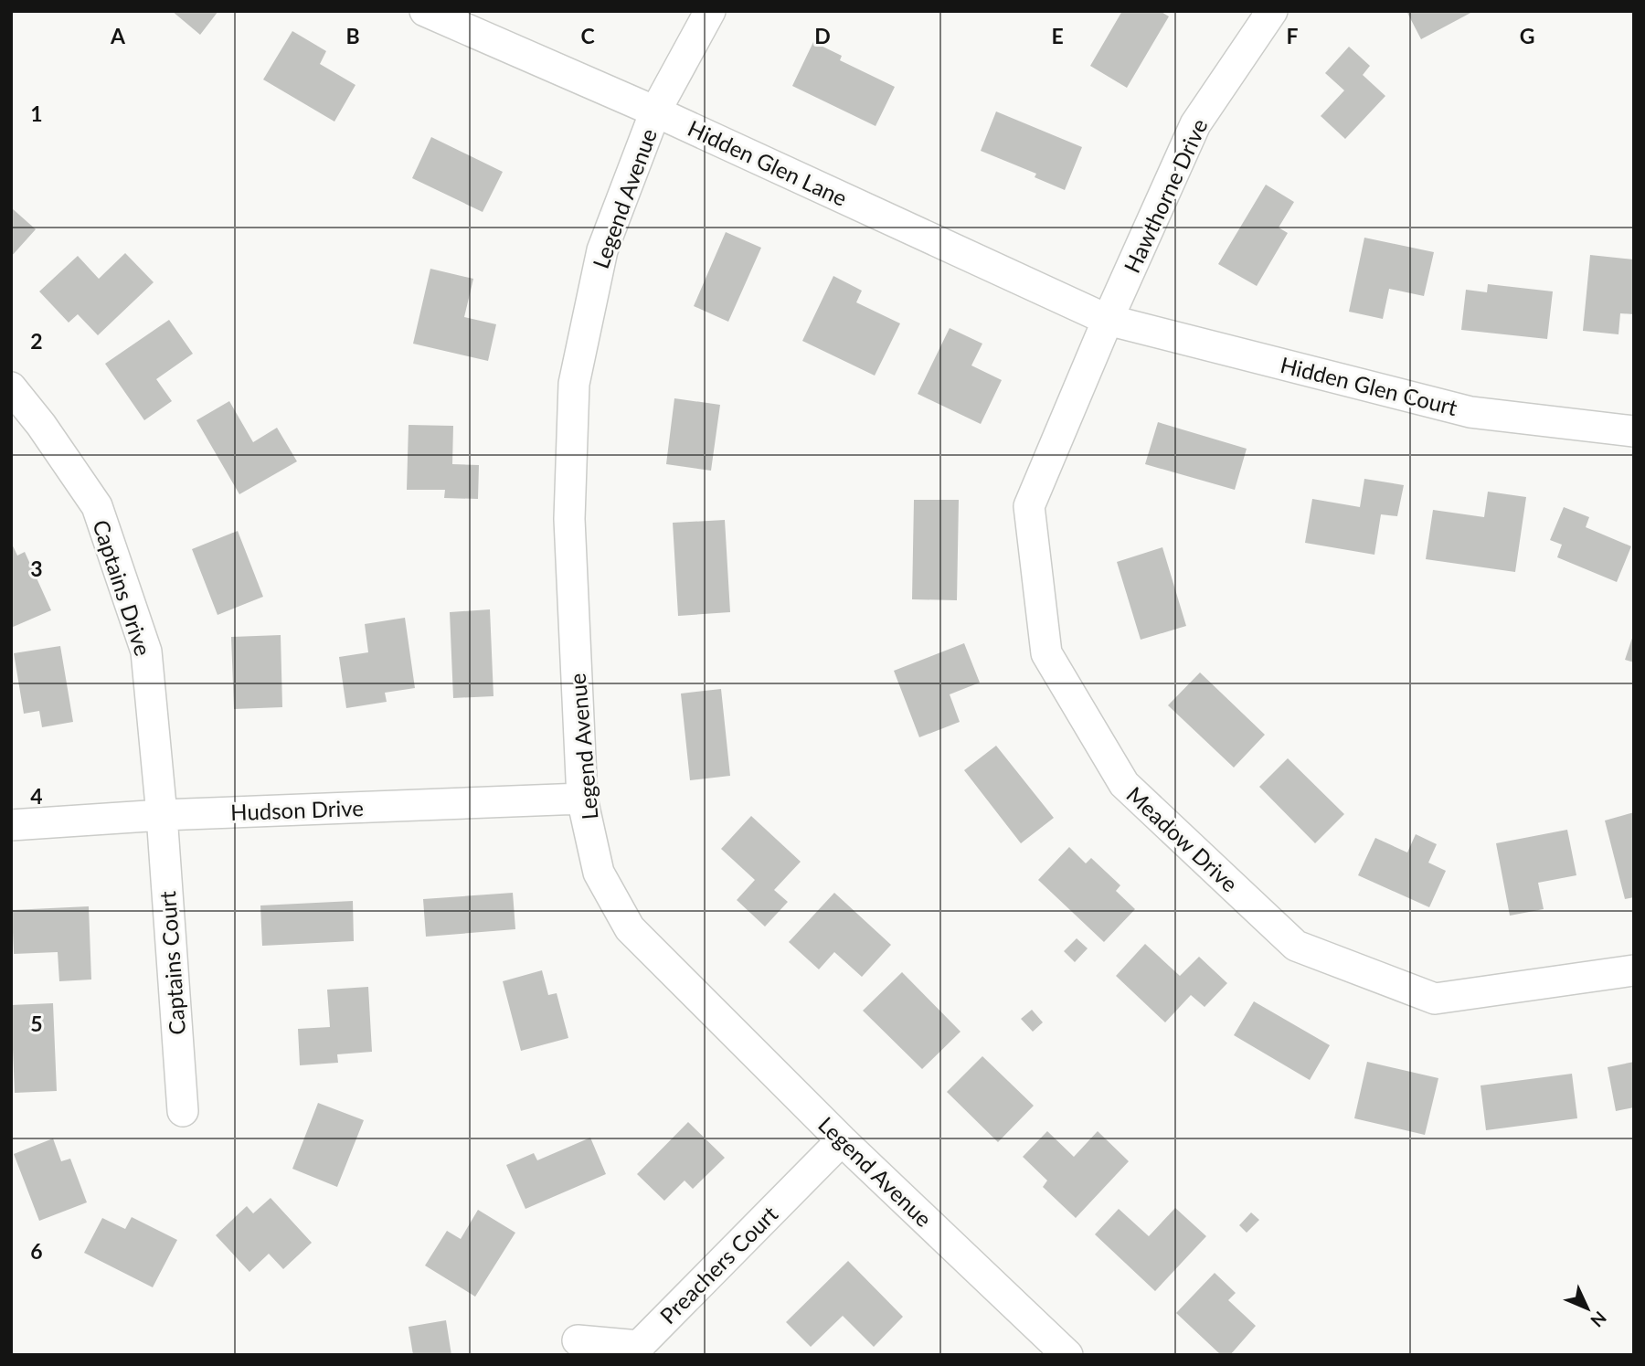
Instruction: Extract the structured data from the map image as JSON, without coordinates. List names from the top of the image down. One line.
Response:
{"streets":{"street":["Hidden Glen Lane","Hawthorne Drive","Legend Avenue","Hidden Glen Court","Captains Drive","Hudson Drive","Meadow Drive","Captains Court","Preachers Court"]},"crossings":[["Hidden Glen Lane","Hawthorne Drive"],["Hidden Glen Lane","Legend Avenue"],["Hidden Glen Lane","Hidden Glen Court"],["Hidden Glen Lane","Meadow Drive"],["Hawthorne Drive","Hidden Glen Court"],["Hawthorne Drive","Meadow Drive"],["Legend Avenue","Hudson Drive"],["Legend Avenue","Preachers Court"],["Hidden Glen Court","Meadow Drive"],["Captains Drive","Hudson Drive"],["Captains Drive","Captains Court"],["Hudson Drive","Captains Court"]],"north":"bottom right","grid":{"columns":["A","B","C","D","E","F","G"],"rows":["1","2","3","4","5","6"]}}
